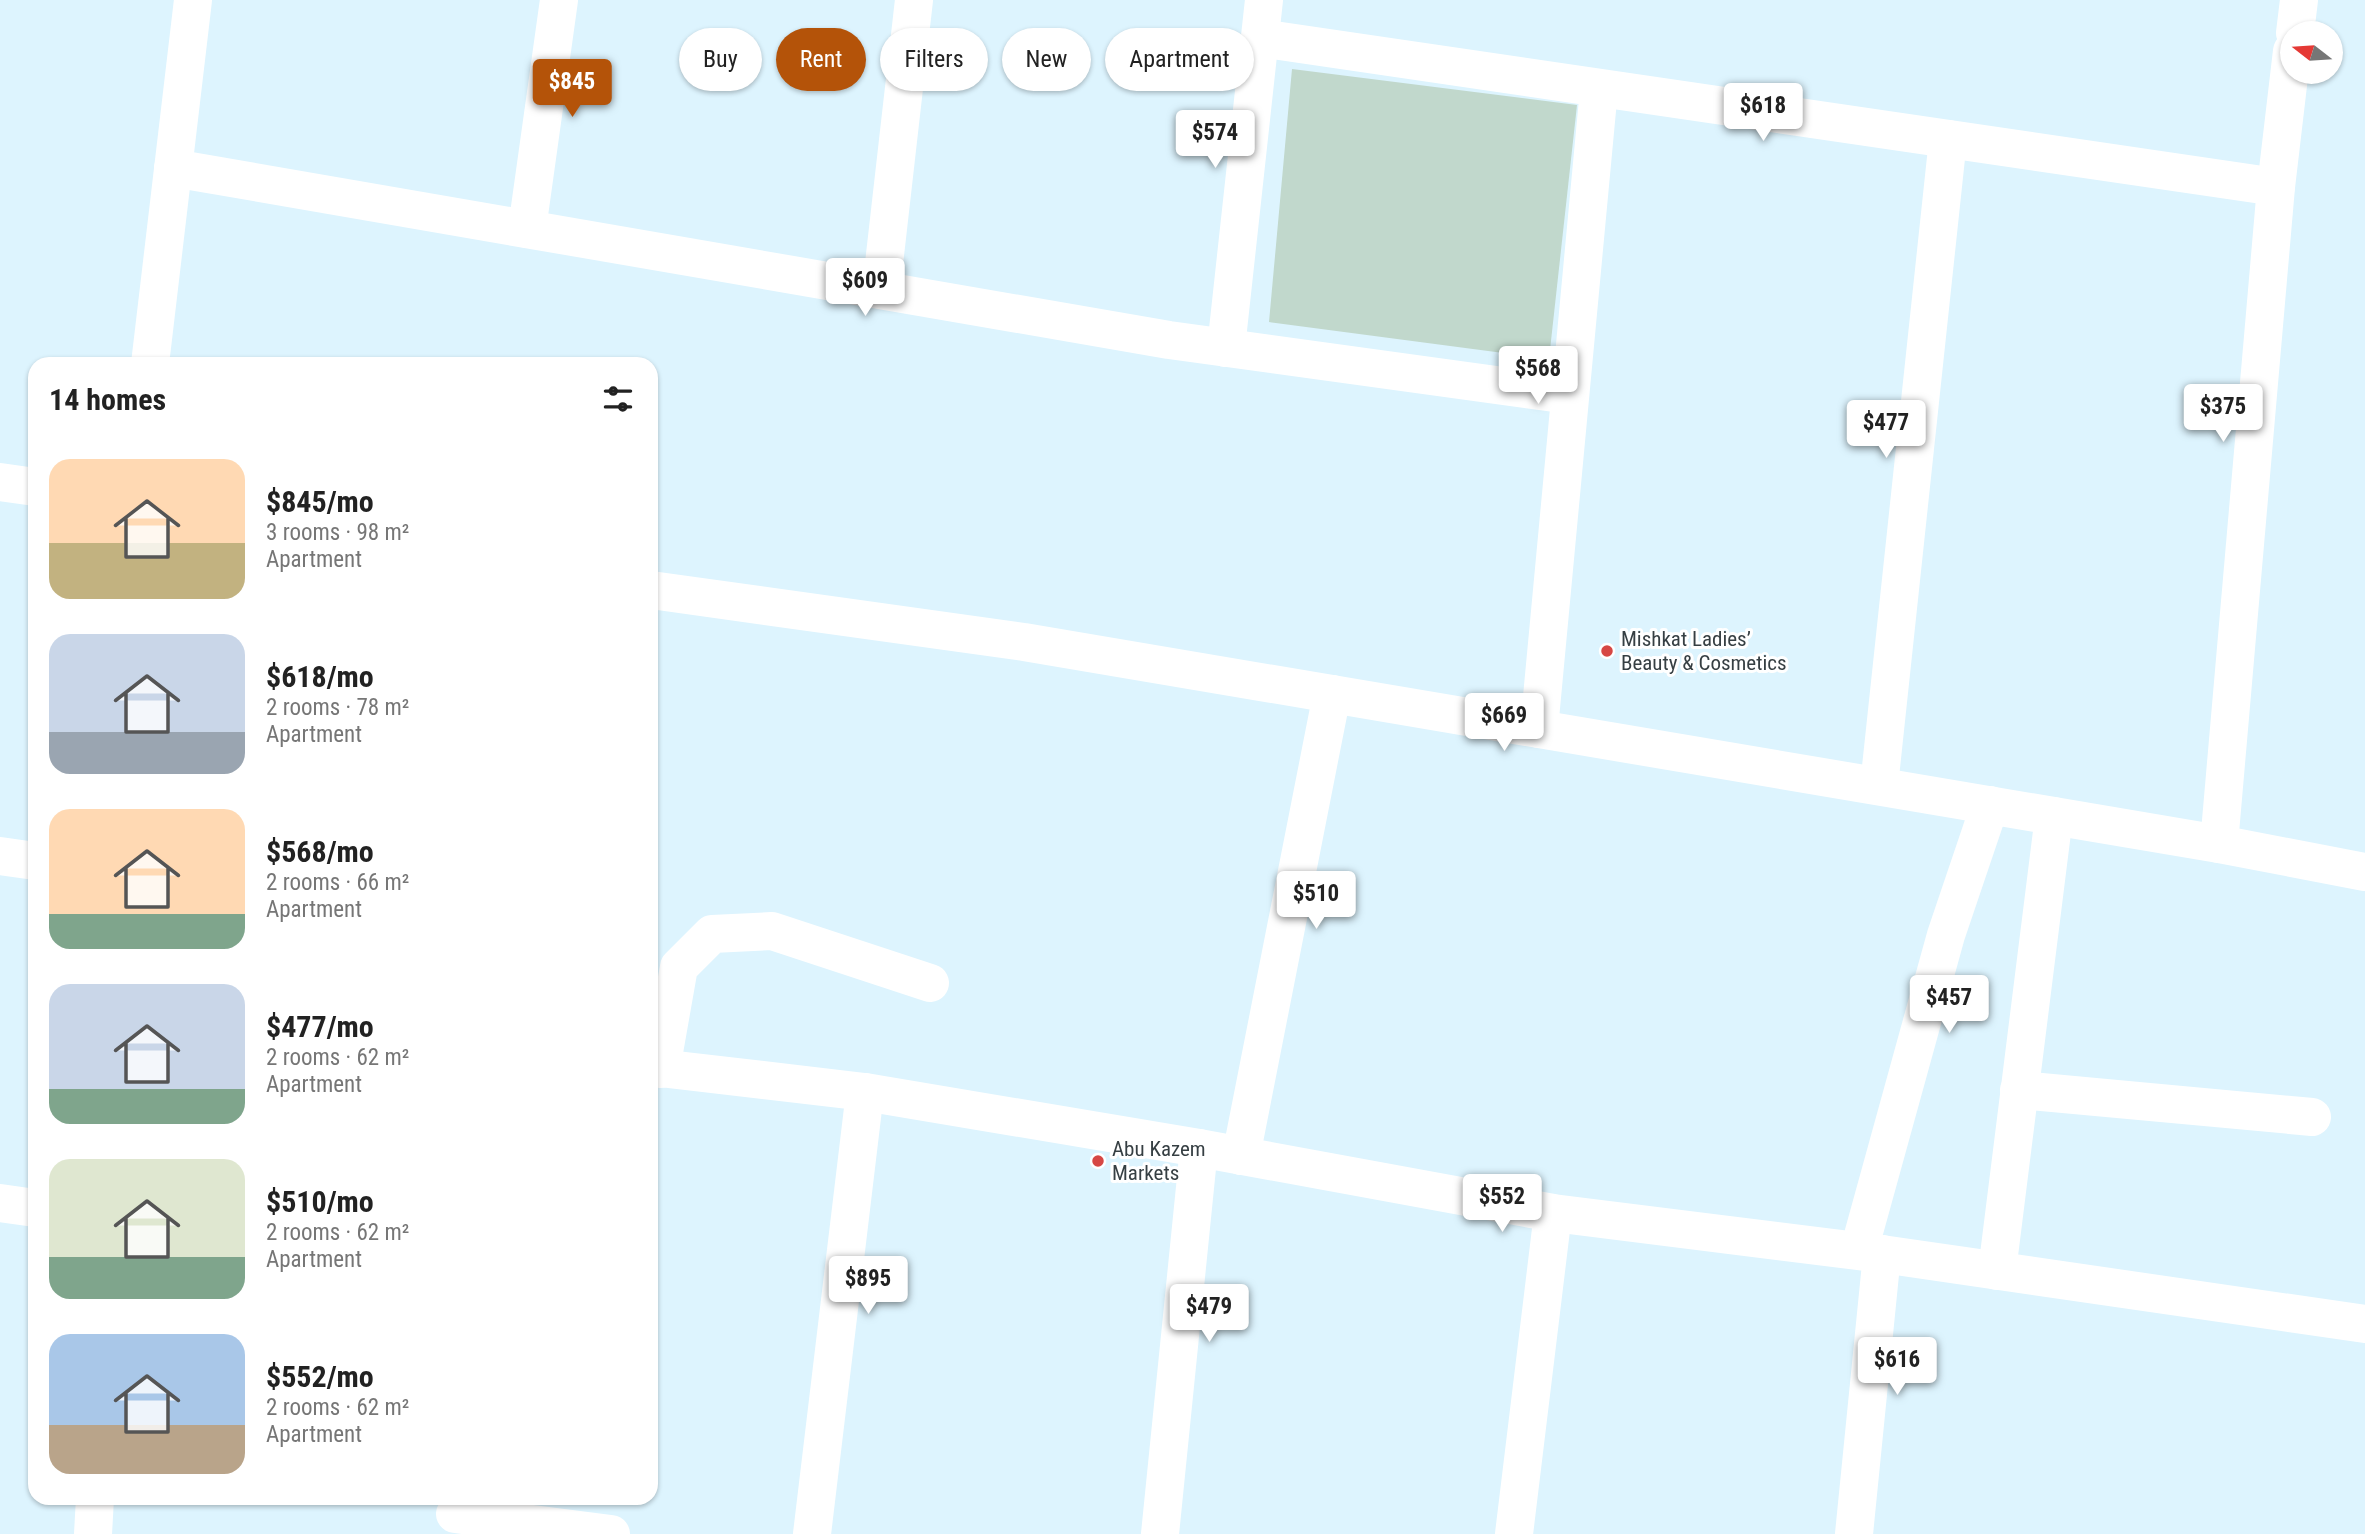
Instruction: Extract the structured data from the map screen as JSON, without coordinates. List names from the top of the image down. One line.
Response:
{"places":["Mishkat Ladies’ Beauty & Cosmetics","Abu Kazem Markets"],"north":"left","page":{"chip":["Buy","Rent","Filters","New","Apartment"],"price":["$845","$618","$574","$609","$568","$375","$477","$669","$510","$457","$552","$895","$479","$616"],"heading":"14 homes","list":[{"name":"$845/mo","note":"3 rooms · 98 m² · Apartment"},{"name":"$618/mo","note":"2 rooms · 78 m² · Apartment"},{"name":"$568/mo","note":"2 rooms · 66 m² · Apartment"},{"name":"$477/mo","note":"2 rooms · 62 m² · Apartment"},{"name":"$510/mo","note":"2 rooms · 62 m² · Apartment"},{"name":"$552/mo","note":"2 rooms · 62 m² · Apartment"}]}}
